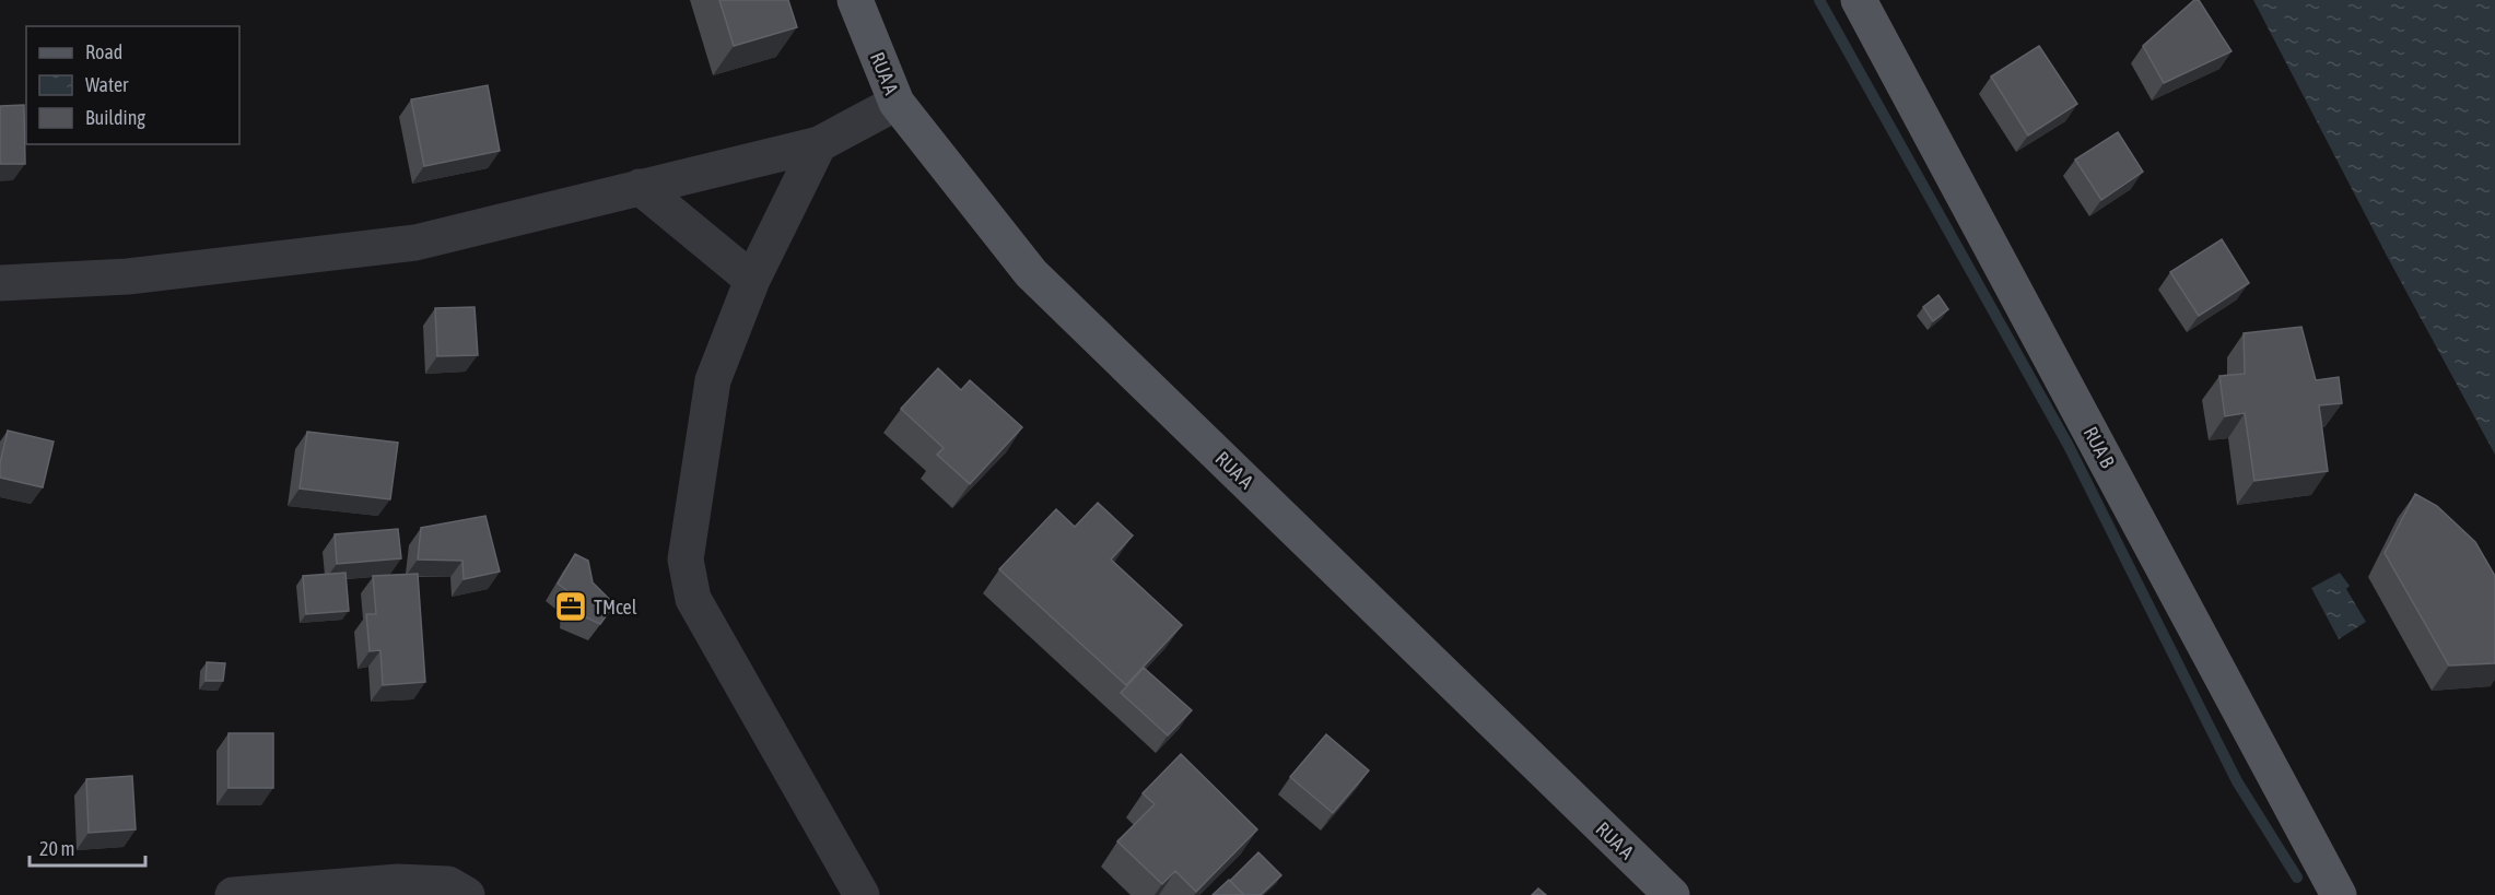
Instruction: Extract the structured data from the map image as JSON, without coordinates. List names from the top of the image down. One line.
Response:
{"streets":{"main road":["RUA A","RUA B"]},"places":{"office":["TMcel"]},"legend":["Road","Water","Building"],"scale_bar":"20 m"}
